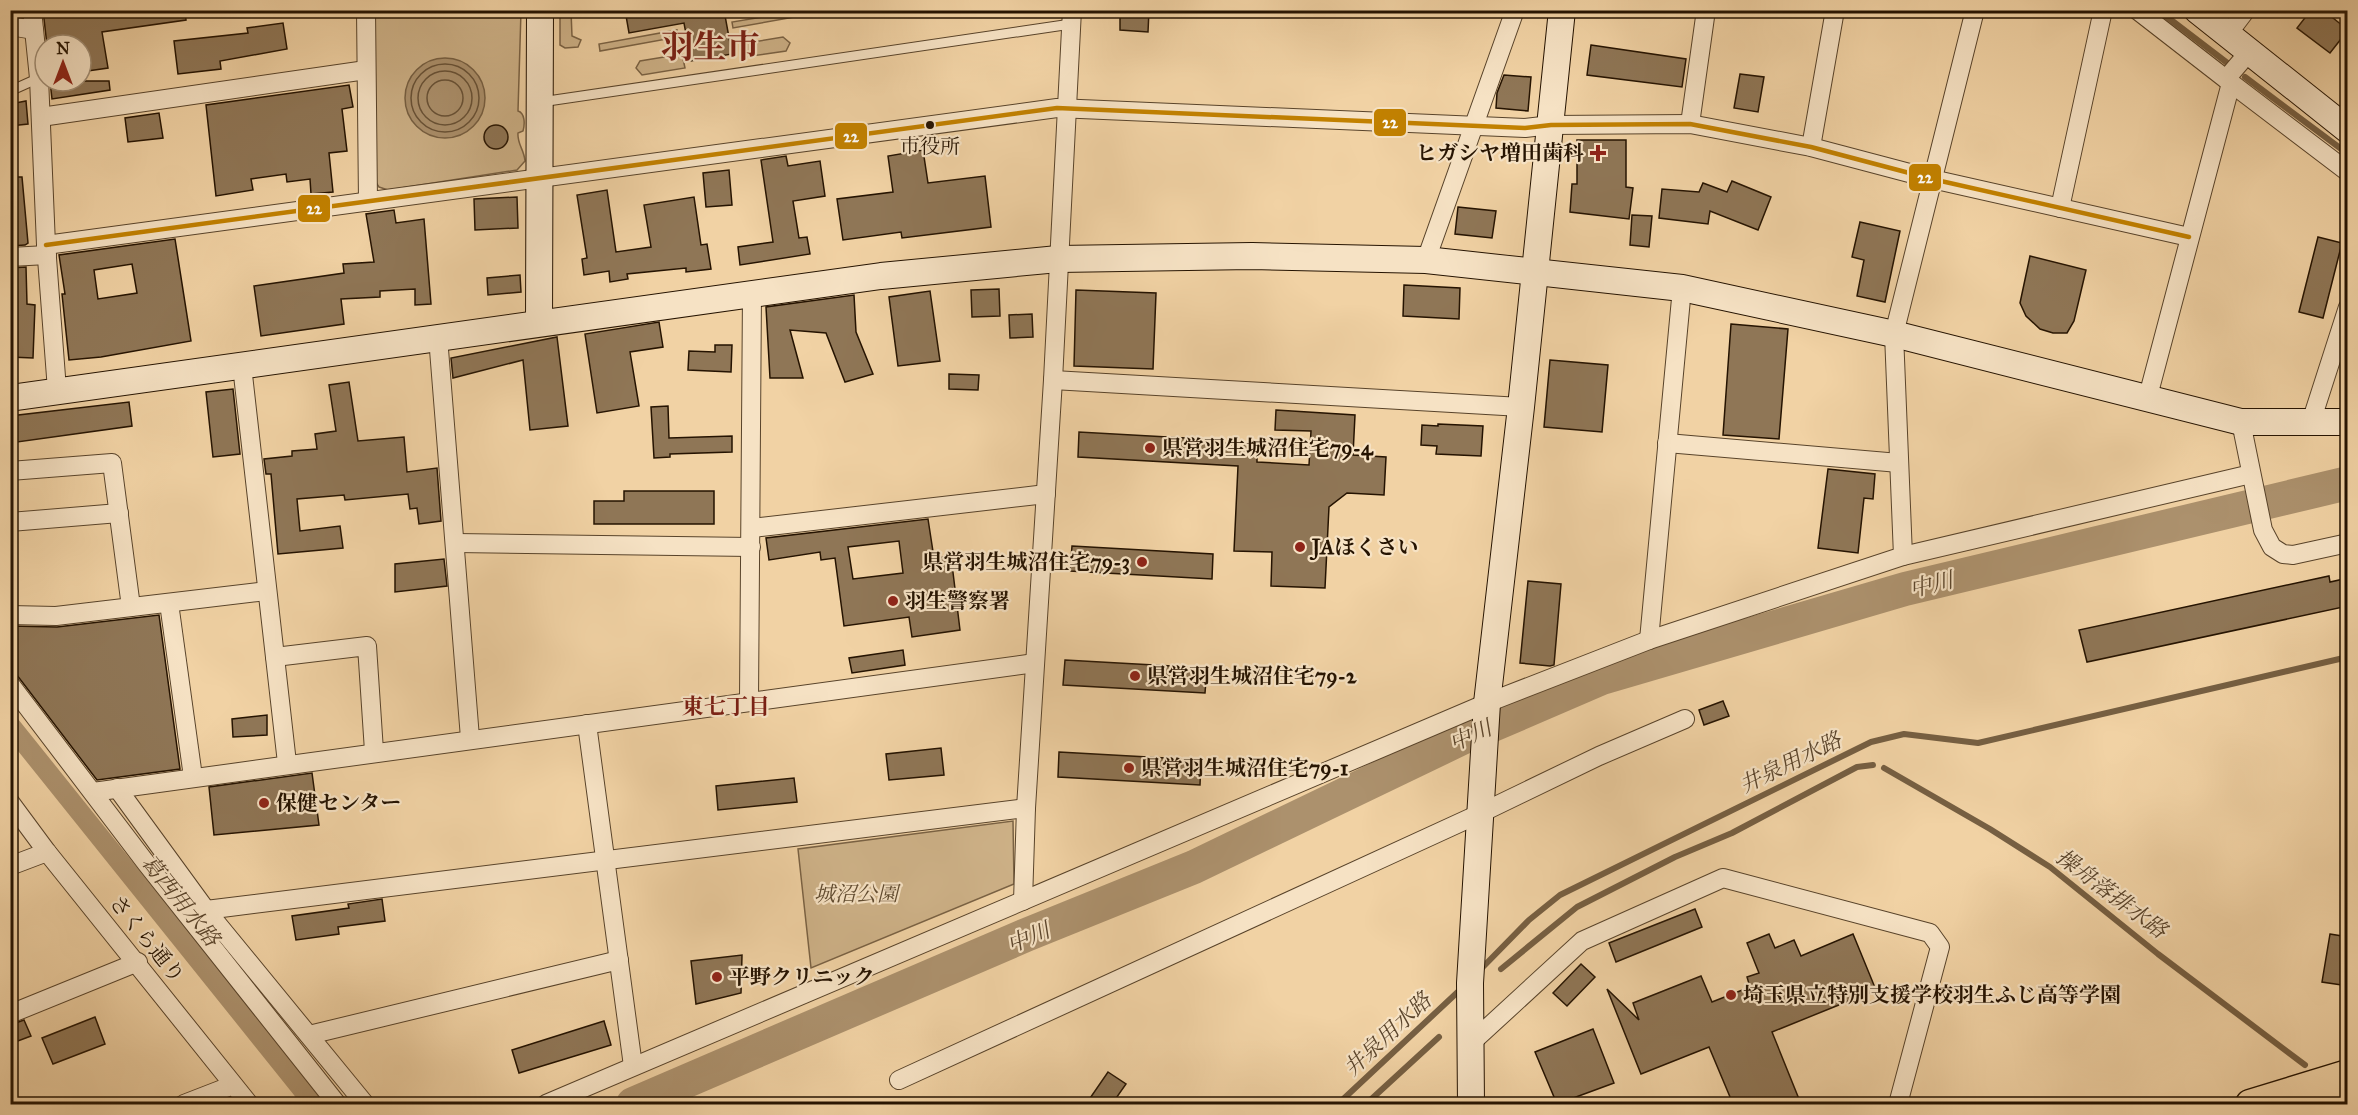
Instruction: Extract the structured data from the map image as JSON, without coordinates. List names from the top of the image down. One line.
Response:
{"streets":{"street":["さくら通り"]},"districts":["羽生市","東七丁目"],"water":["中川","井泉用水路","操舟落排水路","葛西用水路"],"parks":["城沼公園"],"places":{"other":["市役所","県営羽生城沼住宅79-4","JAほくさい","県営羽生城沼住宅79-3","羽生警察署","県営羽生城沼住宅79-2","県営羽生城沼住宅79-1","保健センター","平野クリニック","埼玉県立特別支援学校羽生ふじ高等学園"],"health":["ヒガシヤ増田歯科"]},"lines":["transit line 22"],"north":"top"}
